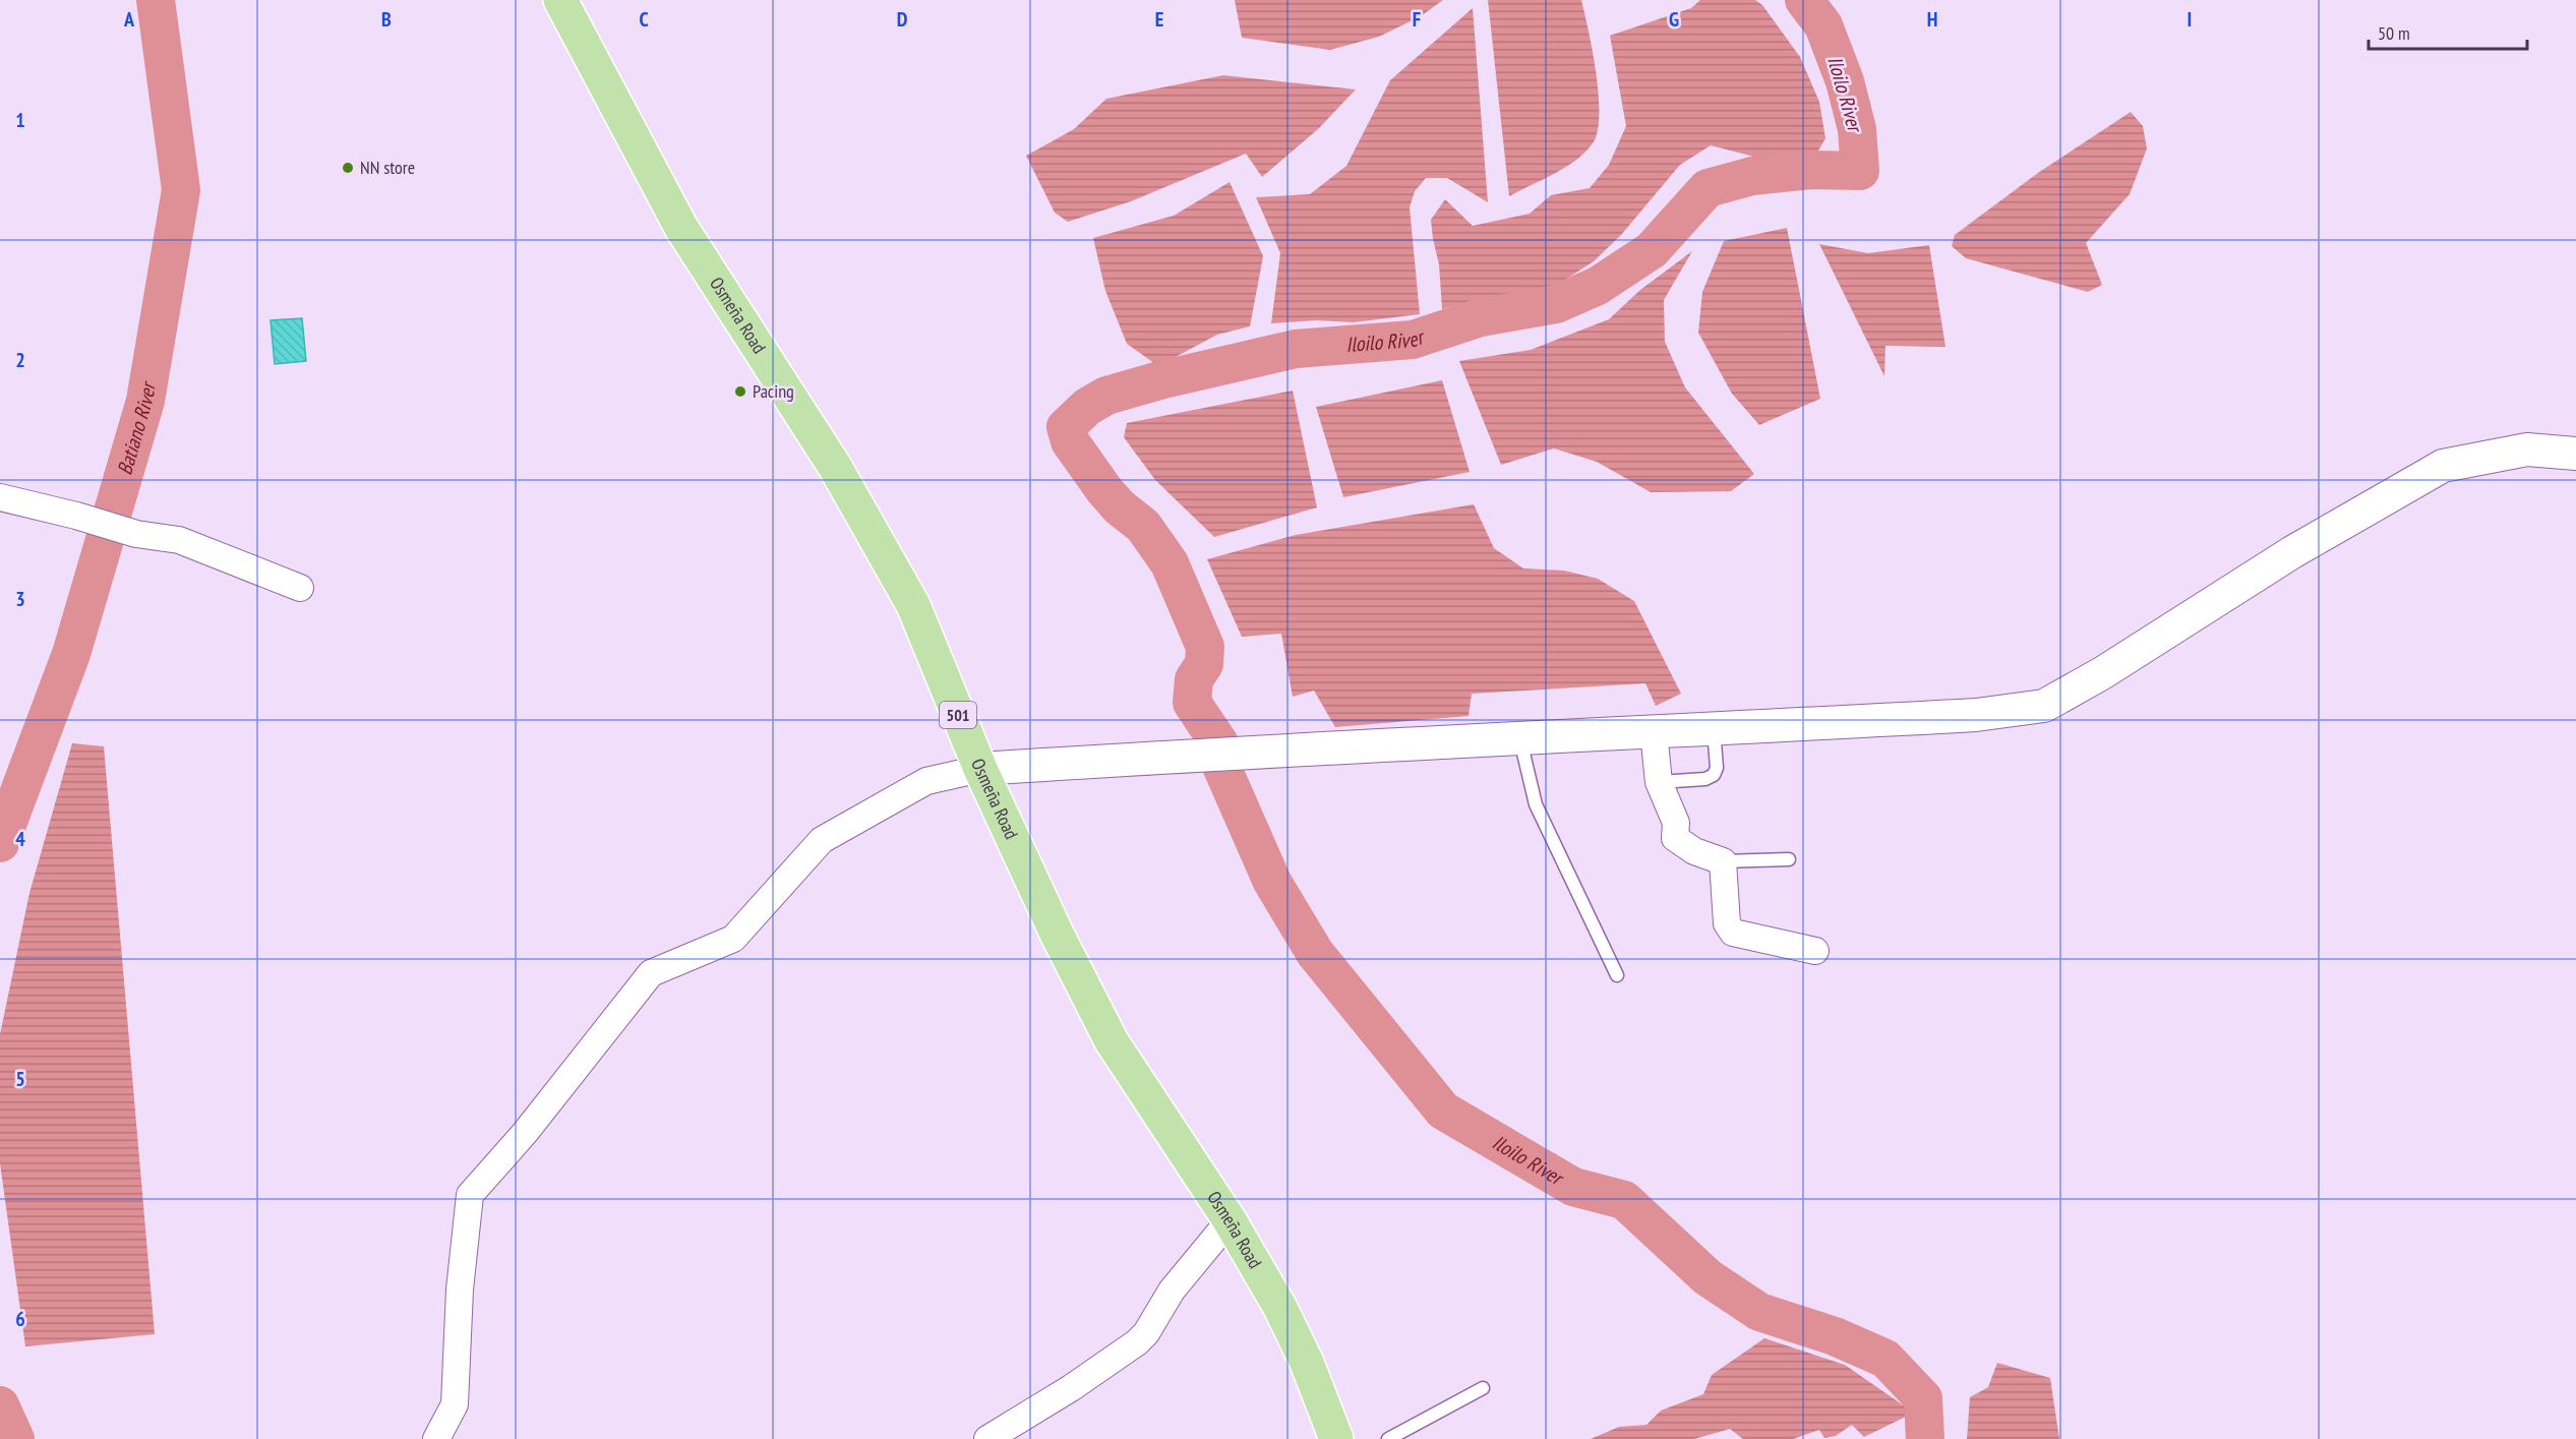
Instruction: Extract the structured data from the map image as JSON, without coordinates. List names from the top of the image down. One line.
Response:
{"streets":{"main road":["Osmeña Road","501"]},"water":["Iloilo River","Batiano River"],"places":["NN store","Pacing"],"scale_bar":"50 m","grid":{"columns":["A","B","C","D","E","F","G","H","I"],"rows":["1","2","3","4","5","6"]}}
